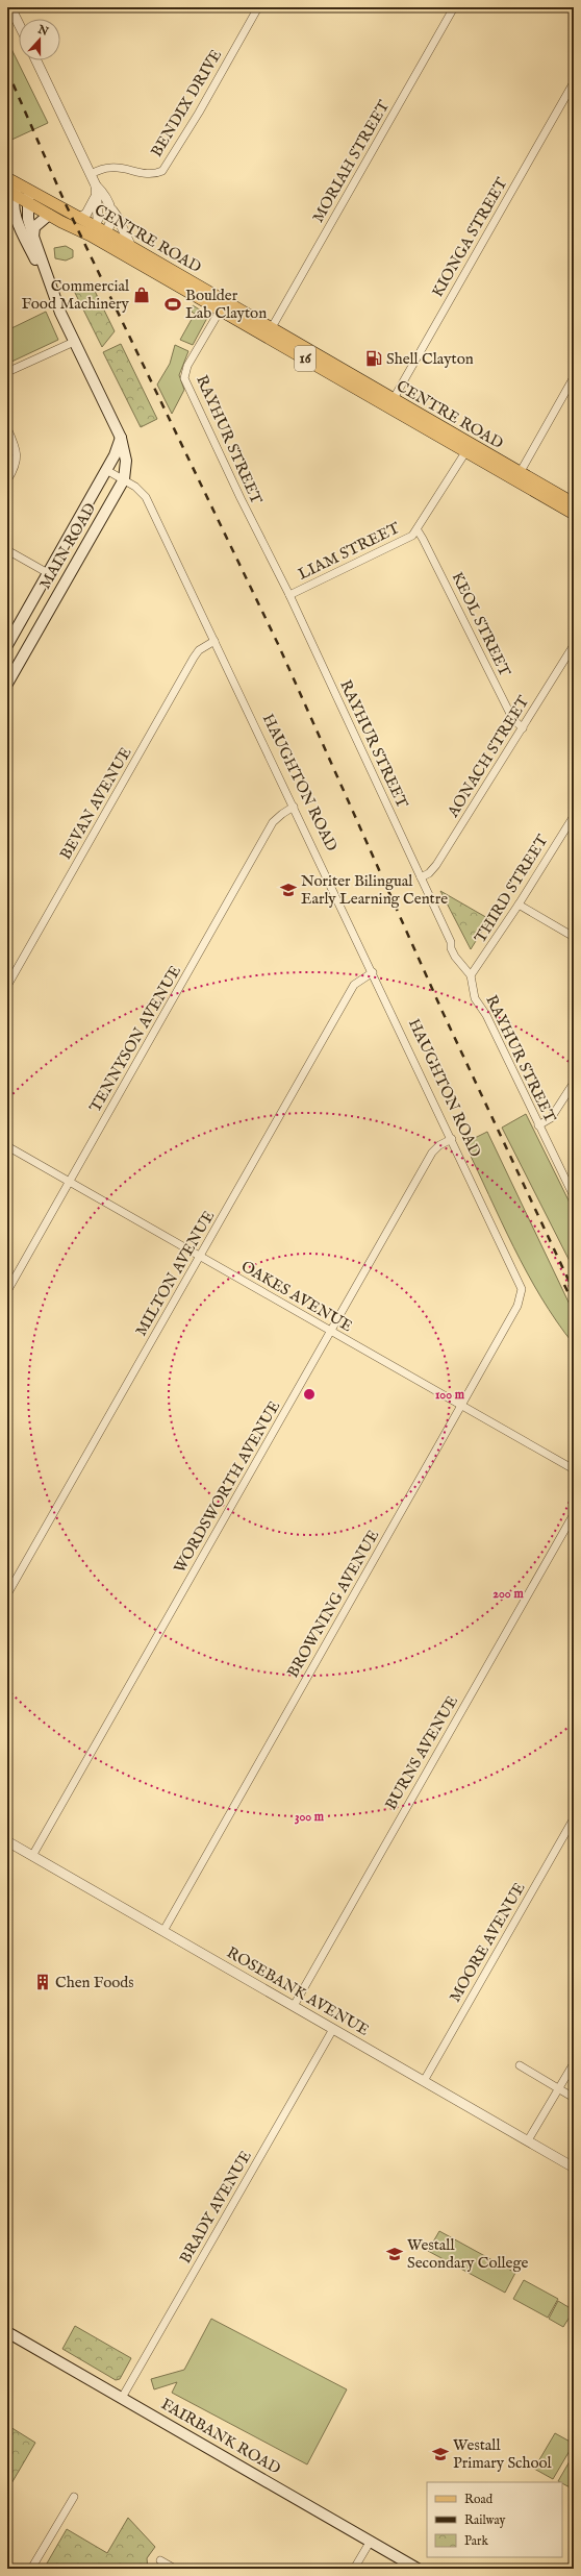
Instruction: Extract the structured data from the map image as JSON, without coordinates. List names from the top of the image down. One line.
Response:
{"streets":{"main road":["CENTRE ROAD","16","MAIN ROAD","FAIRBANK ROAD"],"street":["BENDIX DRIVE","MORIAH STREET","KIONGA STREET","RAYHUR STREET","LIAM STREET","KEOL STREET","AONACH STREET","HAUGHTON ROAD","BEVAN AVENUE","THIRD STREET","TENNYSON AVENUE","MILTON AVENUE","OAKES AVENUE","WORDSWORTH AVENUE","BROWNING AVENUE","BURNS AVENUE","MOORE AVENUE","ROSEBANK AVENUE","BRADY AVENUE"]},"crossings":[["MORIAH STREET","CENTRE ROAD"],["KIONGA STREET","CENTRE ROAD"],["CENTRE ROAD","RAYHUR STREET"],["CENTRE ROAD","LIAM STREET"],["RAYHUR STREET","LIAM STREET"],["RAYHUR STREET","AONACH STREET"],["RAYHUR STREET","THIRD STREET"],["MAIN ROAD","HAUGHTON ROAD"],["LIAM STREET","KEOL STREET"],["KEOL STREET","AONACH STREET"],["HAUGHTON ROAD","BEVAN AVENUE"],["HAUGHTON ROAD","TENNYSON AVENUE"],["HAUGHTON ROAD","MILTON AVENUE"],["HAUGHTON ROAD","WORDSWORTH AVENUE"],["HAUGHTON ROAD","BROWNING AVENUE"],["TENNYSON AVENUE","OAKES AVENUE"],["MILTON AVENUE","OAKES AVENUE"],["OAKES AVENUE","WORDSWORTH AVENUE"],["OAKES AVENUE","BROWNING AVENUE"],["WORDSWORTH AVENUE","ROSEBANK AVENUE"],["BROWNING AVENUE","ROSEBANK AVENUE"],["BURNS AVENUE","ROSEBANK AVENUE"],["MOORE AVENUE","ROSEBANK AVENUE"],["ROSEBANK AVENUE","BRADY AVENUE"],["BRADY AVENUE","FAIRBANK ROAD"]],"places":{"shop":["Commercial Food Machinery"],"sports":["Boulder Lab Clayton"],"fuel station":["Shell Clayton"],"school or university":["Noriter Bilingual Early Learning Centre","Westall Secondary College","Westall Primary School"],"building":["Chen Foods"]},"legend":["Road","Railway","Park"],"north":"top","rings":["100 m","200 m","300 m"]}
